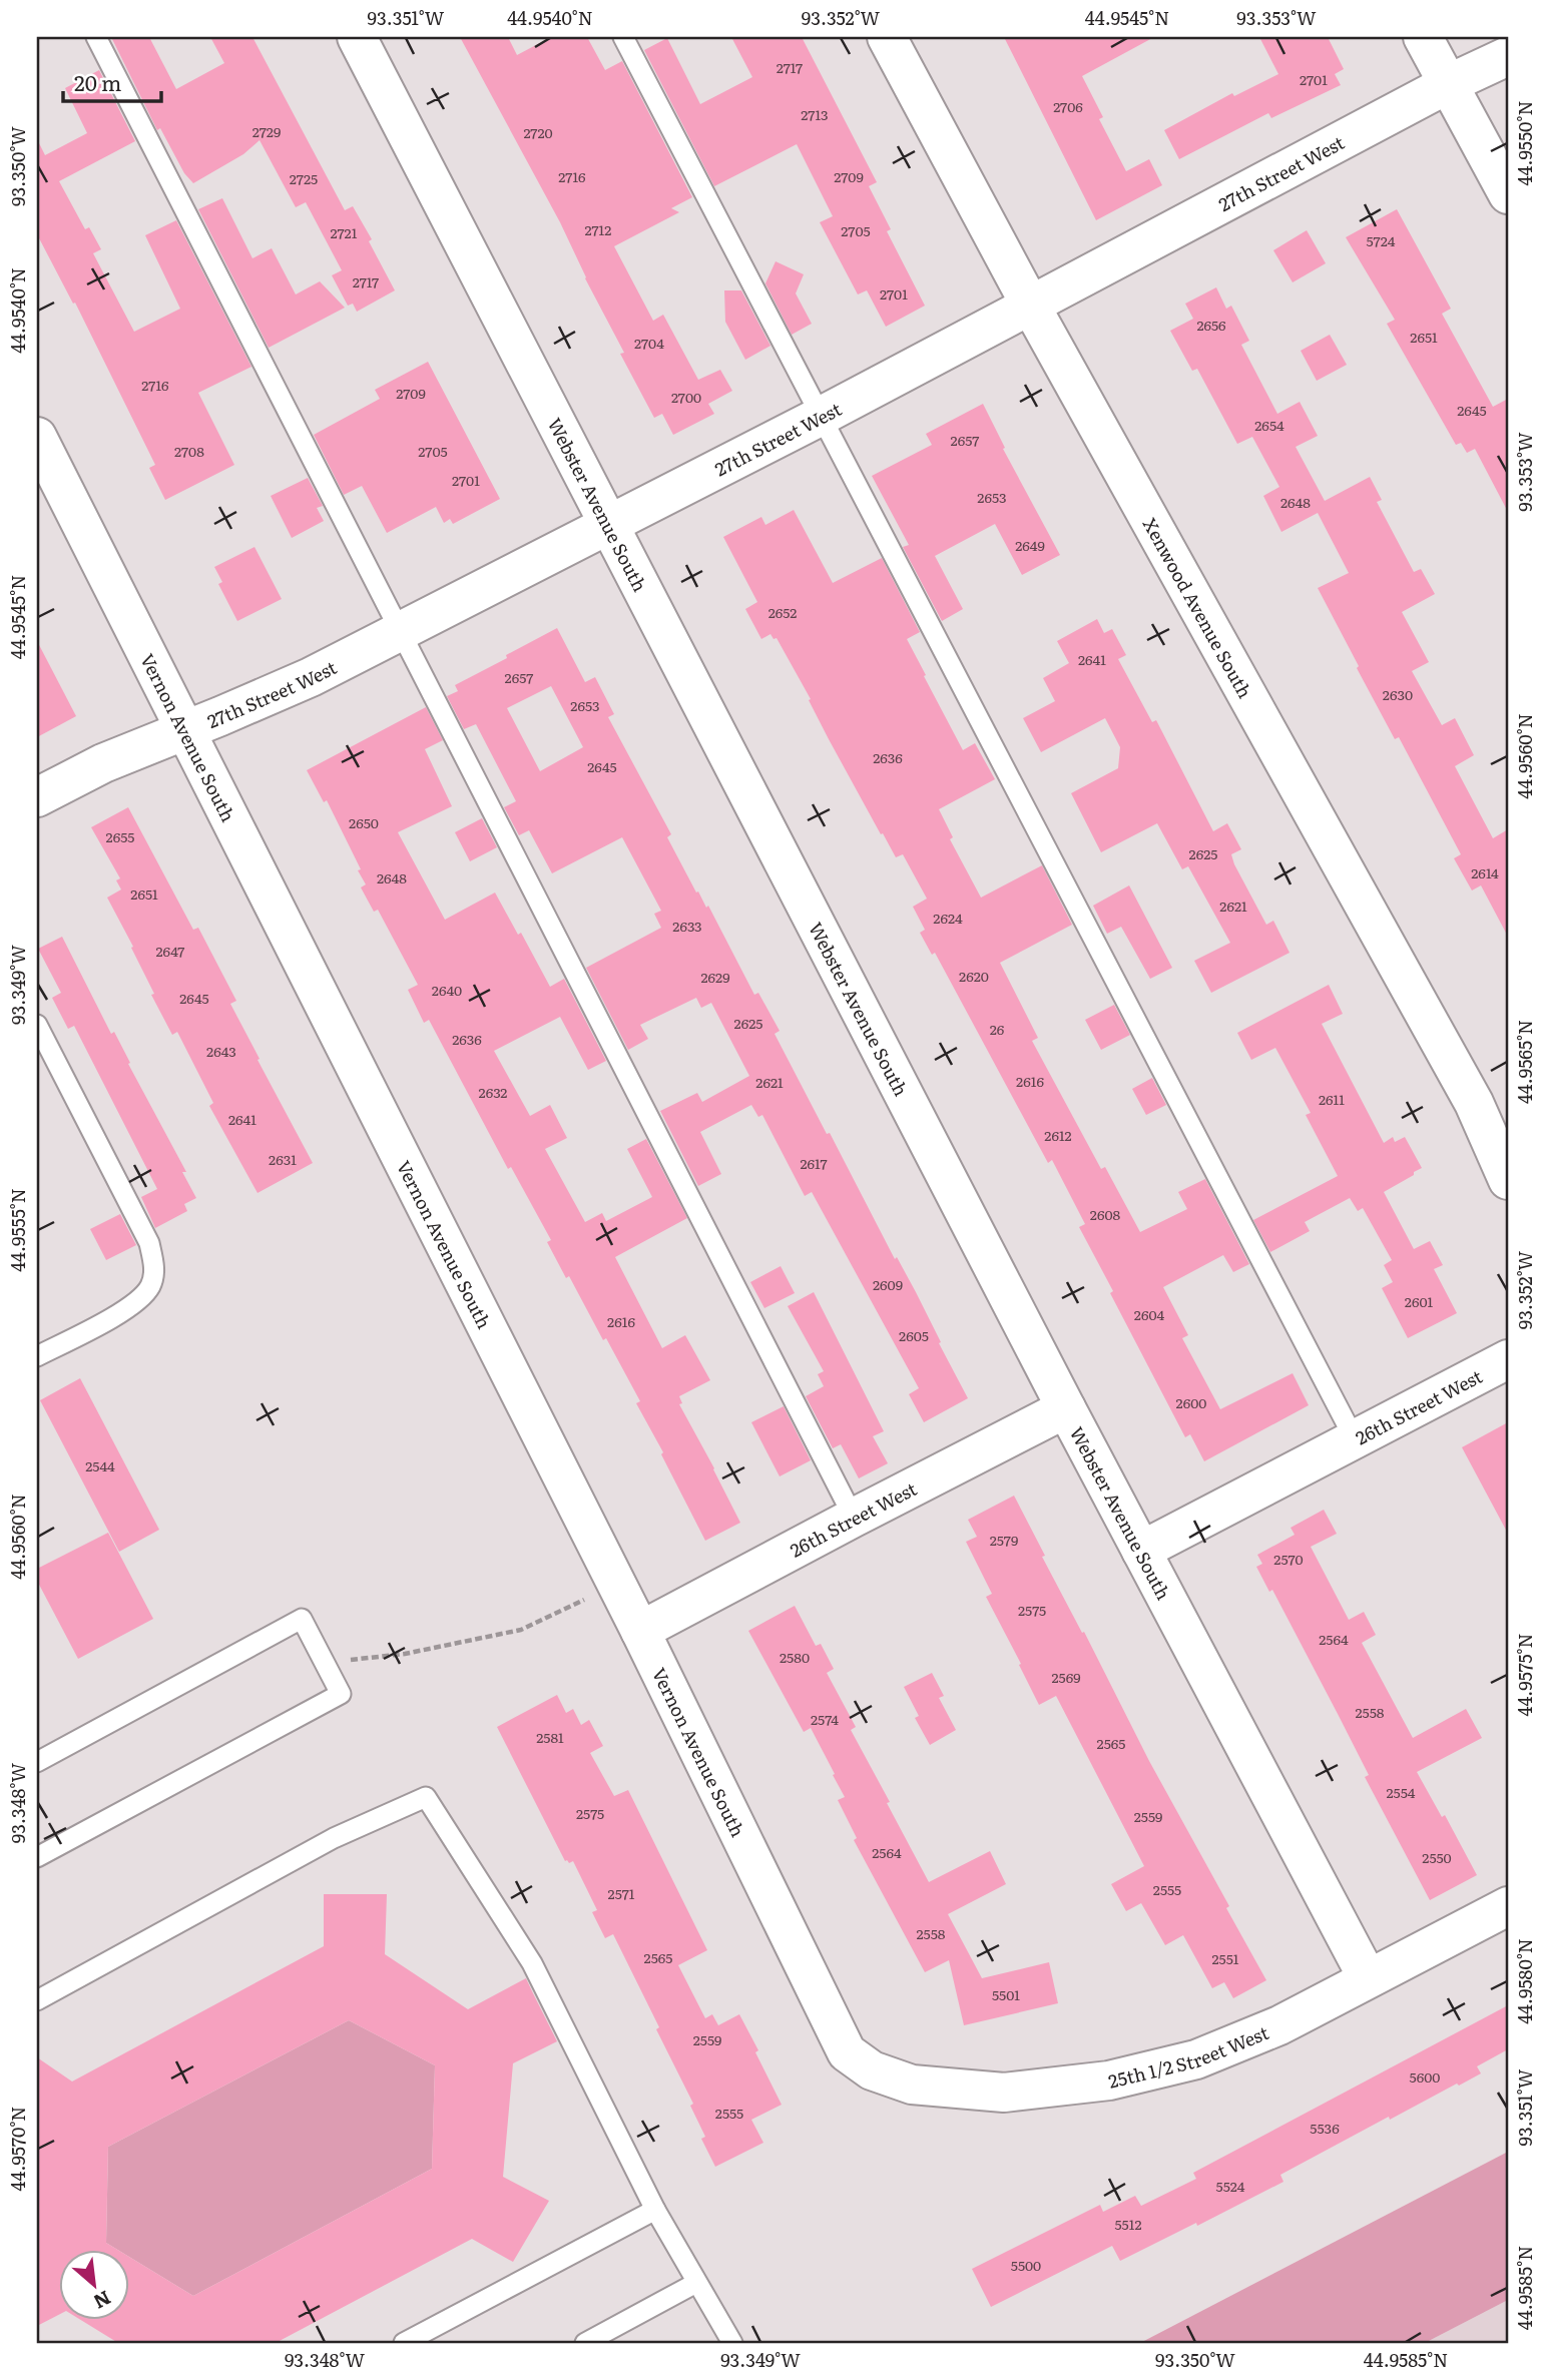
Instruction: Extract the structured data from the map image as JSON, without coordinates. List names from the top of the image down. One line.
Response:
{"streets":{"street":["27th Street West","Webster Avenue South","Xenwood Avenue South","Vernon Avenue South","26th Street West","25th 1/2 Street West"]},"crossings":[["27th Street West","Webster Avenue South"],["27th Street West","Xenwood Avenue South"],["27th Street West","Vernon Avenue South"],["Webster Avenue South","26th Street West"],["Webster Avenue South","25th 1/2 Street West"],["Vernon Avenue South","26th Street West"],["Vernon Avenue South","25th 1/2 Street West"]],"house_numbers":["2717","2701","2706","2713","2729","2720","2716","2709","2725","2712","2705","2721","5724","2717","2701","2656","2651","2704","2716","2709","2700","2645","2654","2657","2708","2705","2701","2653","2648","2649","2652","2641","2657","2630","2653","2636","2645","2650","2655","2625","2614","2648","2651","2621","2624","2633","2647","2620","2629","2640","2645","2625","26","2636","2643","2616","2621","2632","2611","2641","2612","2631","2617","2608","2609","2601","2604","2616","2605","2600","2544","2579","2570","2575","2564","2580","2569","2558","2574","2581","2565","2554","2575","2559","2564","2550","2555","2571","2558","2565","2551","5501","2559","5600","2555","5536","5524","5512","5500"],"scale_bar":"20 m","north":"bottom right","coordinates":["93.351°W","44.9540°N","93.352°W","44.9545°N","93.353°W","44.9550°N","93.350°W","44.9560°N","93.349°W","44.9565°N","44.9555°N","44.9575°N","93.348°W","44.9580°N","44.9570°N","44.9585°N"]}
